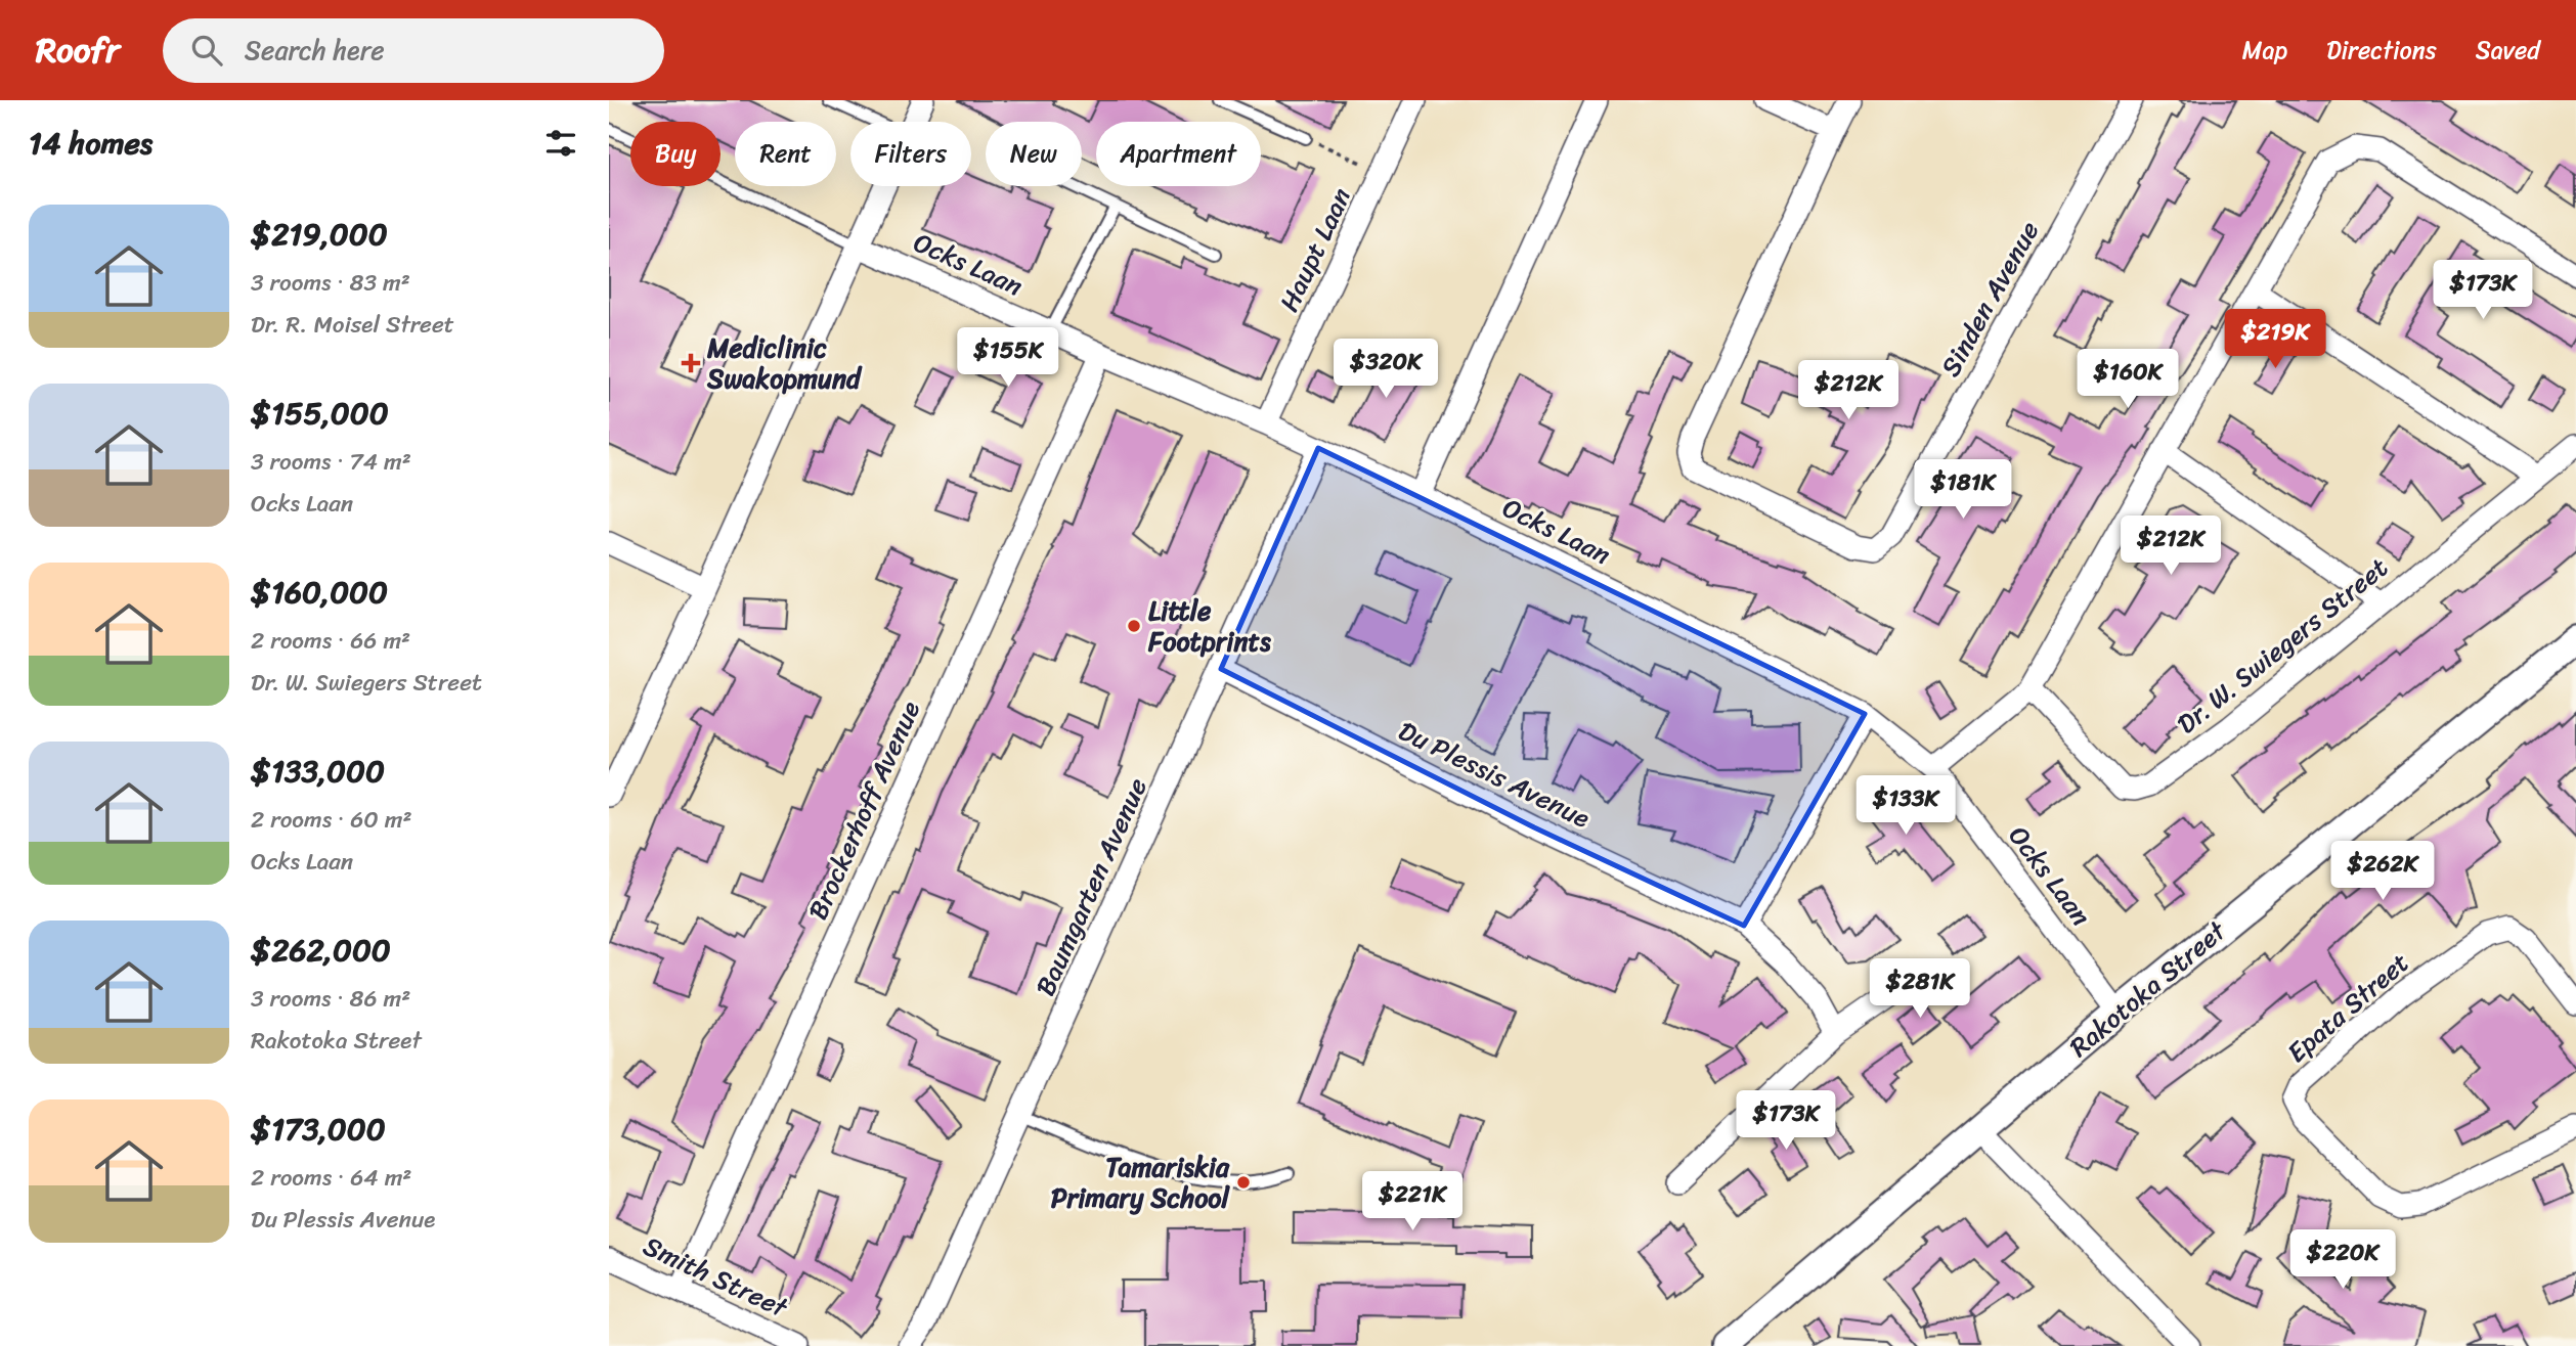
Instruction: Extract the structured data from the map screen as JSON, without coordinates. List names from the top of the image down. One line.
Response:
{"streets":{"street":["Haupt Laan","Ocks Laan","Sinden Avenue","Dr. W. Swiegers Street","Du Plessis Avenue","Brockerhoff Avenue","Baumgarten Avenue","Rakotoka Street","Epata Street","Smith Street"]},"crossings":[["Haupt Laan","Ocks Laan"],["Ocks Laan","Brockerhoff Avenue"],["Ocks Laan","Baumgarten Avenue"],["Ocks Laan","Rakotoka Street"],["Du Plessis Avenue","Baumgarten Avenue"],["Brockerhoff Avenue","Smith Street"]],"places":{"health":["Mediclinic Swakopmund"],"other":["Little Footprints","Tamariskia Primary School"]},"page":{"header":"Roofr","search":"Search here","nav":["Map","Directions","Saved"],"heading":"14 homes","chip":["Buy","Rent","Filters","New","Apartment"],"list":[{"name":"$219,000","note":"3 rooms · 83 m² · Dr. R. Moisel Street"},{"name":"$155,000","note":"3 rooms · 74 m² · Ocks Laan"},{"name":"$160,000","note":"2 rooms · 66 m² · Dr. W. Swiegers Street"},{"name":"$133,000","note":"2 rooms · 60 m² · Ocks Laan"},{"name":"$262,000","note":"3 rooms · 86 m² · Rakotoka Street"},{"name":"$173,000","note":"2 rooms · 64 m² · Du Plessis Avenue"}],"price":["$173K","$219K","$155K","$320K","$160K","$212K","$181K","$212K","$133K","$262K","$281K","$173K","$221K","$220K"]}}
